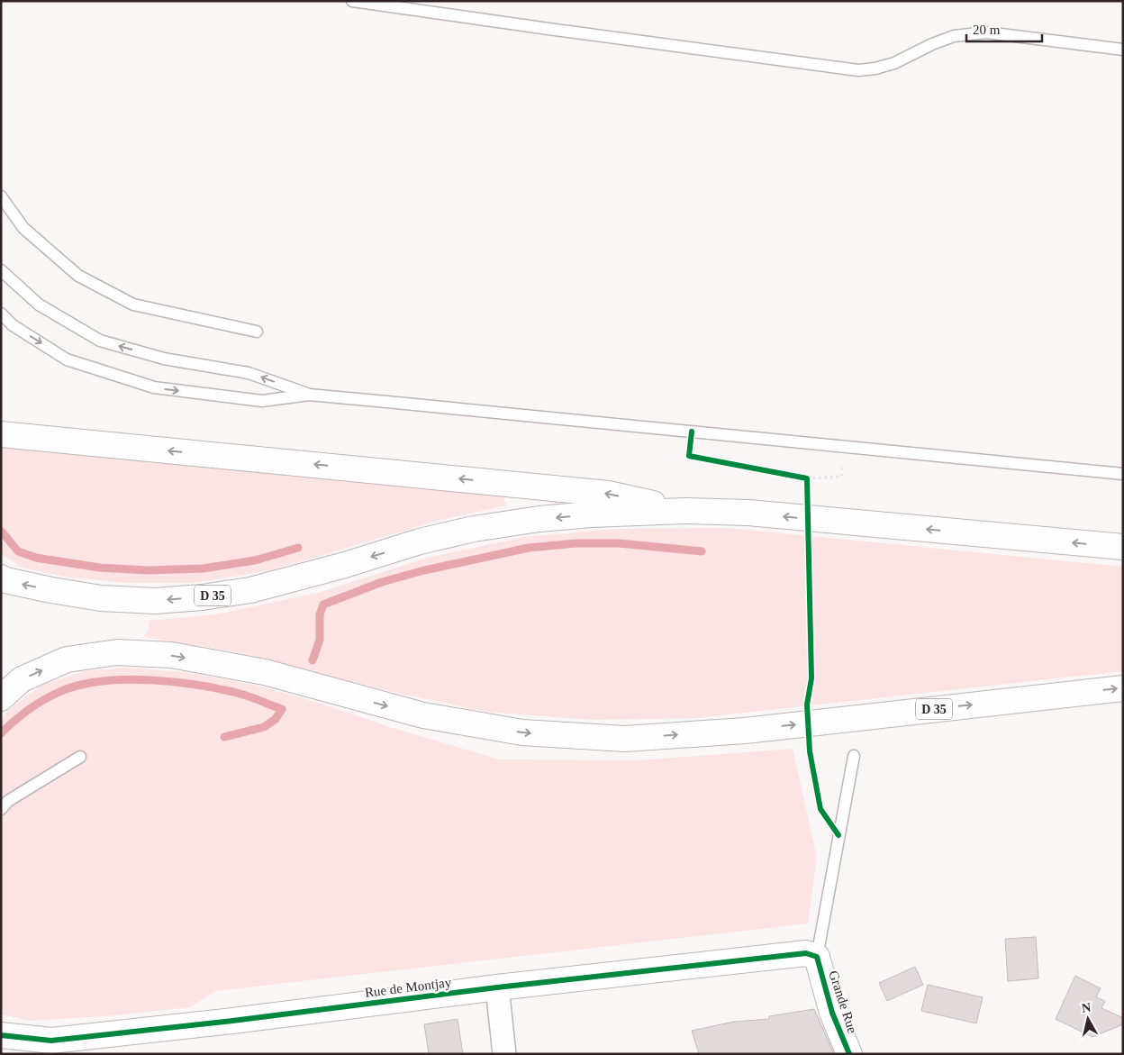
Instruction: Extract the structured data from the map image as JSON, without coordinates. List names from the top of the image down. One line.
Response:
{"streets":{"main road":["D 35","Rue de Montjay","Grande Rue"]},"crossings":[["Rue de Montjay","Grande Rue"]],"scale_bar":"20 m","north":"top"}
